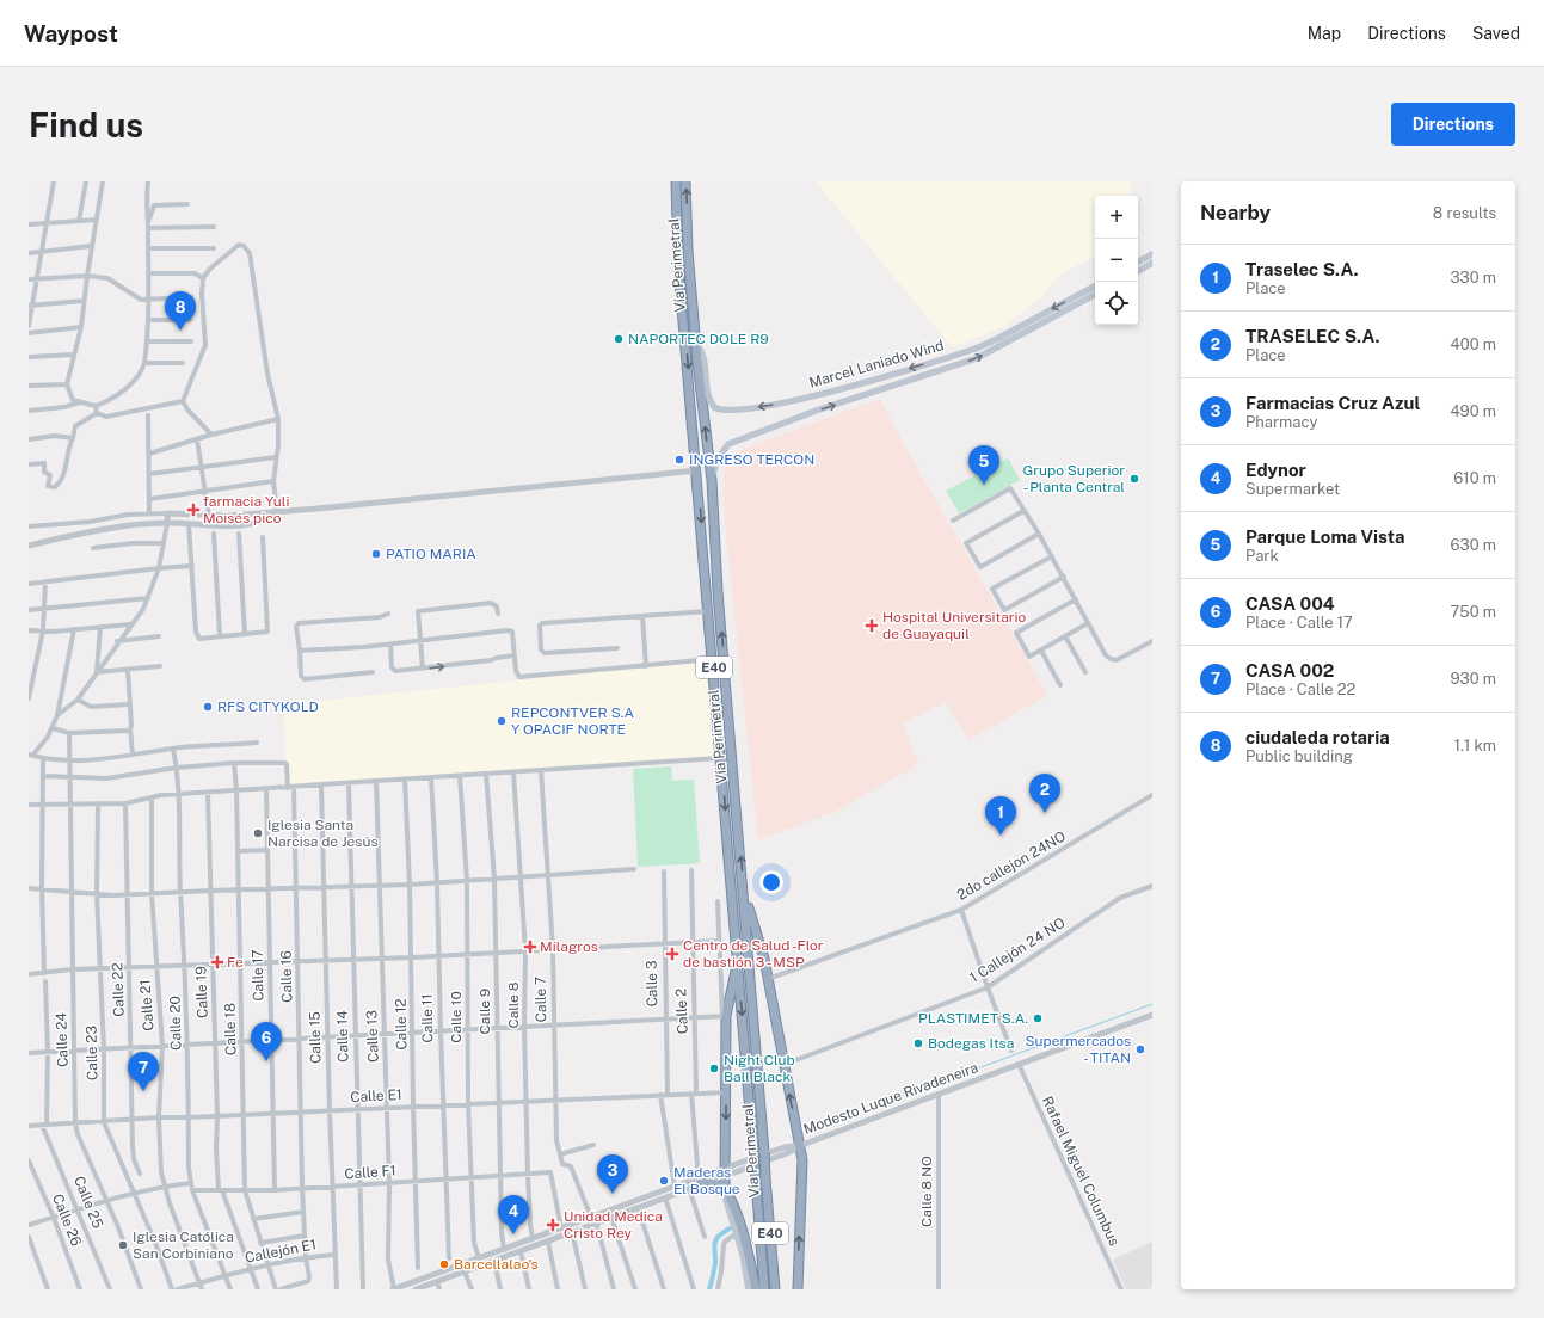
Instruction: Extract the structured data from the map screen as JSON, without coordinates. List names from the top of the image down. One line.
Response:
{"streets":{"highway":["Vía Perimetral","E40"],"main road":["Marcel Laniado Wind"],"street":["2do callejon 24NO","1 Callejón 24 NO","Calle 17","Calle 16","Calle 3","Calle 22","Calle 19","Calle 7","Calle 21","Calle 8","Calle 9","Calle 2","Calle 10","Calle 11","Calle 20","Calle 12","Calle 18","Calle 14","Calle 13","Calle 15","Calle 24","Calle 23","Calle E1","Modesto Luque Rivadeneira","Rafael Miguel Columbus","Calle F1","Calle 8 NO","Calle 25","Calle 26","Callejón E1"]},"crossings":[["Vía Perimetral","Marcel Laniado Wind"],["Calle 17","Calle E1"],["Calle 17","Calle F1"],["Calle 16","Calle E1"],["Calle 16","Calle F1"],["Calle 16","Callejón E1"],["Calle 3","Calle E1"],["Calle 22","Calle E1"],["Calle 19","Calle E1"],["Calle 19","Calle F1"],["Calle 19","Callejón E1"],["Calle 7","Calle E1"],["Calle 7","Modesto Luque Rivadeneira"],["Calle 21","Calle E1"],["Calle 21","Callejón E1"],["Calle 8","Calle E1"],["Calle 8","Modesto Luque Rivadeneira"],["Calle 8","Calle F1"],["Calle 9","Calle E1"],["Calle 9","Modesto Luque Rivadeneira"],["Calle 9","Calle F1"],["Calle 2","Calle E1"],["Calle 2","Modesto Luque Rivadeneira"],["Calle 10","Calle E1"],["Calle 10","Modesto Luque Rivadeneira"],["Calle 10","Calle F1"],["Calle 11","Calle E1"],["Calle 11","Calle F1"],["Calle 20","Calle E1"],["Calle 20","Calle F1"],["Calle 20","Callejón E1"],["Calle 12","Calle E1"],["Calle 12","Calle F1"],["Calle 18","Calle E1"],["Calle 18","Calle F1"],["Calle 18","Callejón E1"],["Calle 14","Calle E1"],["Calle 14","Calle F1"],["Calle 13","Calle E1"],["Calle 13","Modesto Luque Rivadeneira"],["Calle 13","Calle F1"],["Calle 15","Calle E1"],["Calle 15","Calle F1"],["Calle 15","Callejón E1"],["Calle 24","Calle E1"],["Calle 23","Calle E1"],["Calle E1","Calle 25"],["Modesto Luque Rivadeneira","Rafael Miguel Columbus"],["Modesto Luque Rivadeneira","Calle F1"],["Modesto Luque Rivadeneira","Calle 8 NO"]],"places":{"other":["NAPORTEC DOLE R9","INGRESO TERCON","Grupo Superior - Planta Central","PATIO MARIA","RFS CITYKOLD","REPCONTVER S.A Y OPACIF NORTE","Iglesia Santa Narcisa de Jesús","PLASTIMET S.A.","Bodegas Itsa","Supermercados - TITAN","Night Club Ball Black","Maderas El Bosque","Iglesia Católica San Corbiniano","Barcellalao's"],"health":["farmacia Yuli Moisés pico","Hospital Universitario de Guayaquil","Milagros","Centro de Salud -Flor de bastión 3 - MSP","Fe","Unidad Medica Cristo Rey"]},"page":{"header":"Waypost","nav":["Map","Directions","Saved"],"buttons":"Directions","title":"Find us","heading":["Nearby","8 results"],"map_buttons":["+","−"],"list":[{"mark":"1","name":"Traselec S.A.","note":"Place","value":"330 m"},{"mark":"2","name":"TRASELEC S.A.","note":"Place","value":"400 m"},{"mark":"3","name":"Farmacias Cruz Azul","note":"Pharmacy","value":"490 m"},{"mark":"4","name":"Edynor","note":"Supermarket","value":"610 m"},{"mark":"5","name":"Parque Loma Vista","note":"Park","value":"630 m"},{"mark":"6","name":"CASA 004","note":"Place · Calle 17","value":"750 m"},{"mark":"7","name":"CASA 002","note":"Place · Calle 22","value":"930 m"},{"mark":"8","name":"ciudaleda rotaria","note":"Public building","value":"1.1 km"}],"pins":["8","5","2","1","6","7","3","4"]}}
